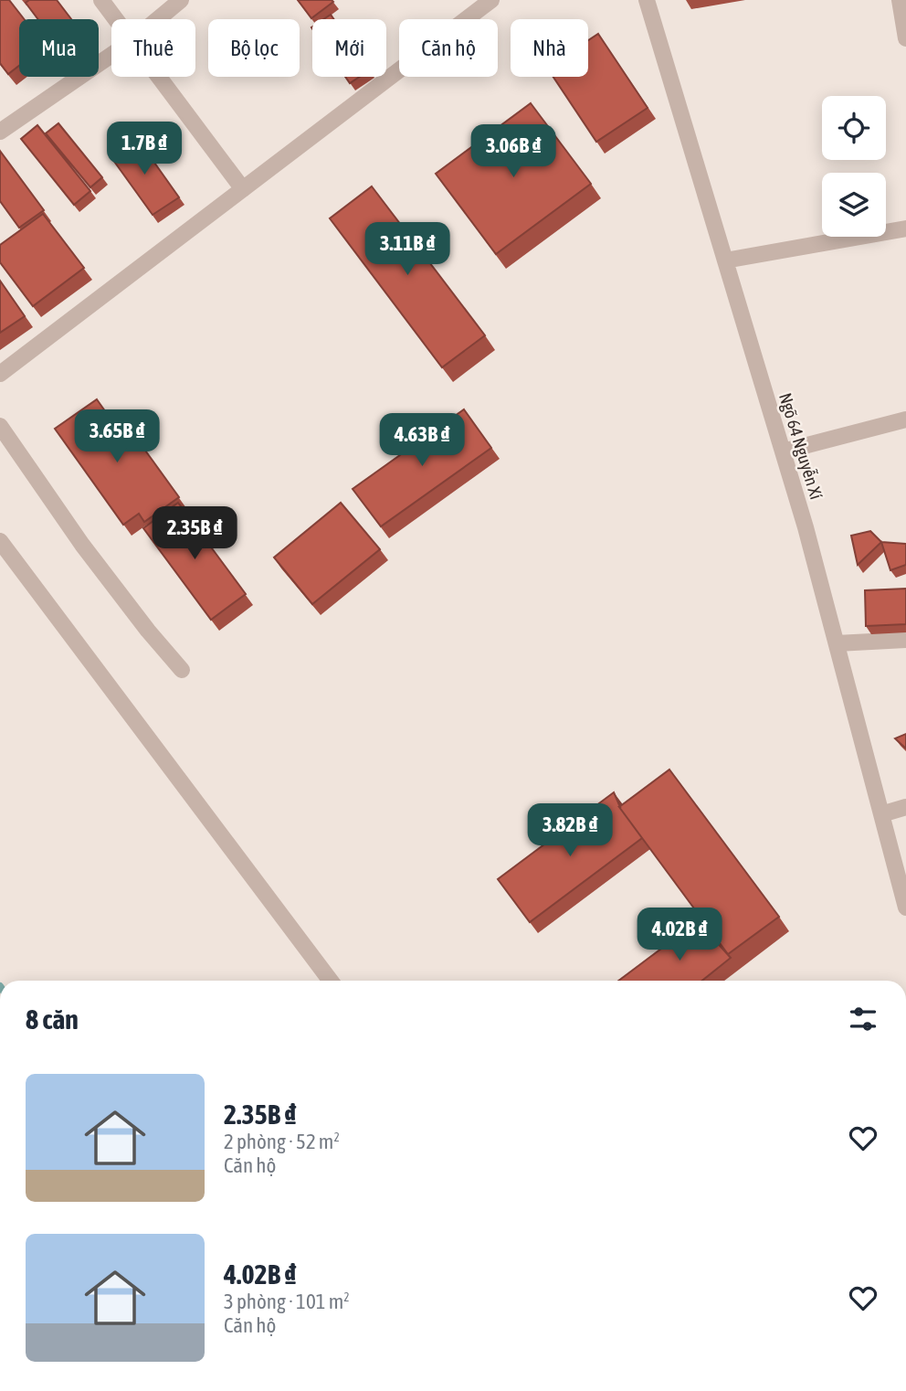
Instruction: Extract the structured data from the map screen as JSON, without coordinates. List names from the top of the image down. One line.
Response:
{"streets":{"street":["Ngõ 64 Nguyễn Xí"]},"page":{"chip":["Mua","Thuê","Bộ lọc","Mới","Căn hộ","Nhà"],"price":["1.7B ₫","3.06B ₫","3.11B ₫","3.65B ₫","4.63B ₫","2.35B ₫","3.82B ₫","4.02B ₫"],"heading":"8 căn","list":[{"name":"2.35B ₫","note":"2 phòng · 52 m² · Căn hộ"},{"name":"4.02B ₫","note":"3 phòng · 101 m² · Căn hộ"}]}}
